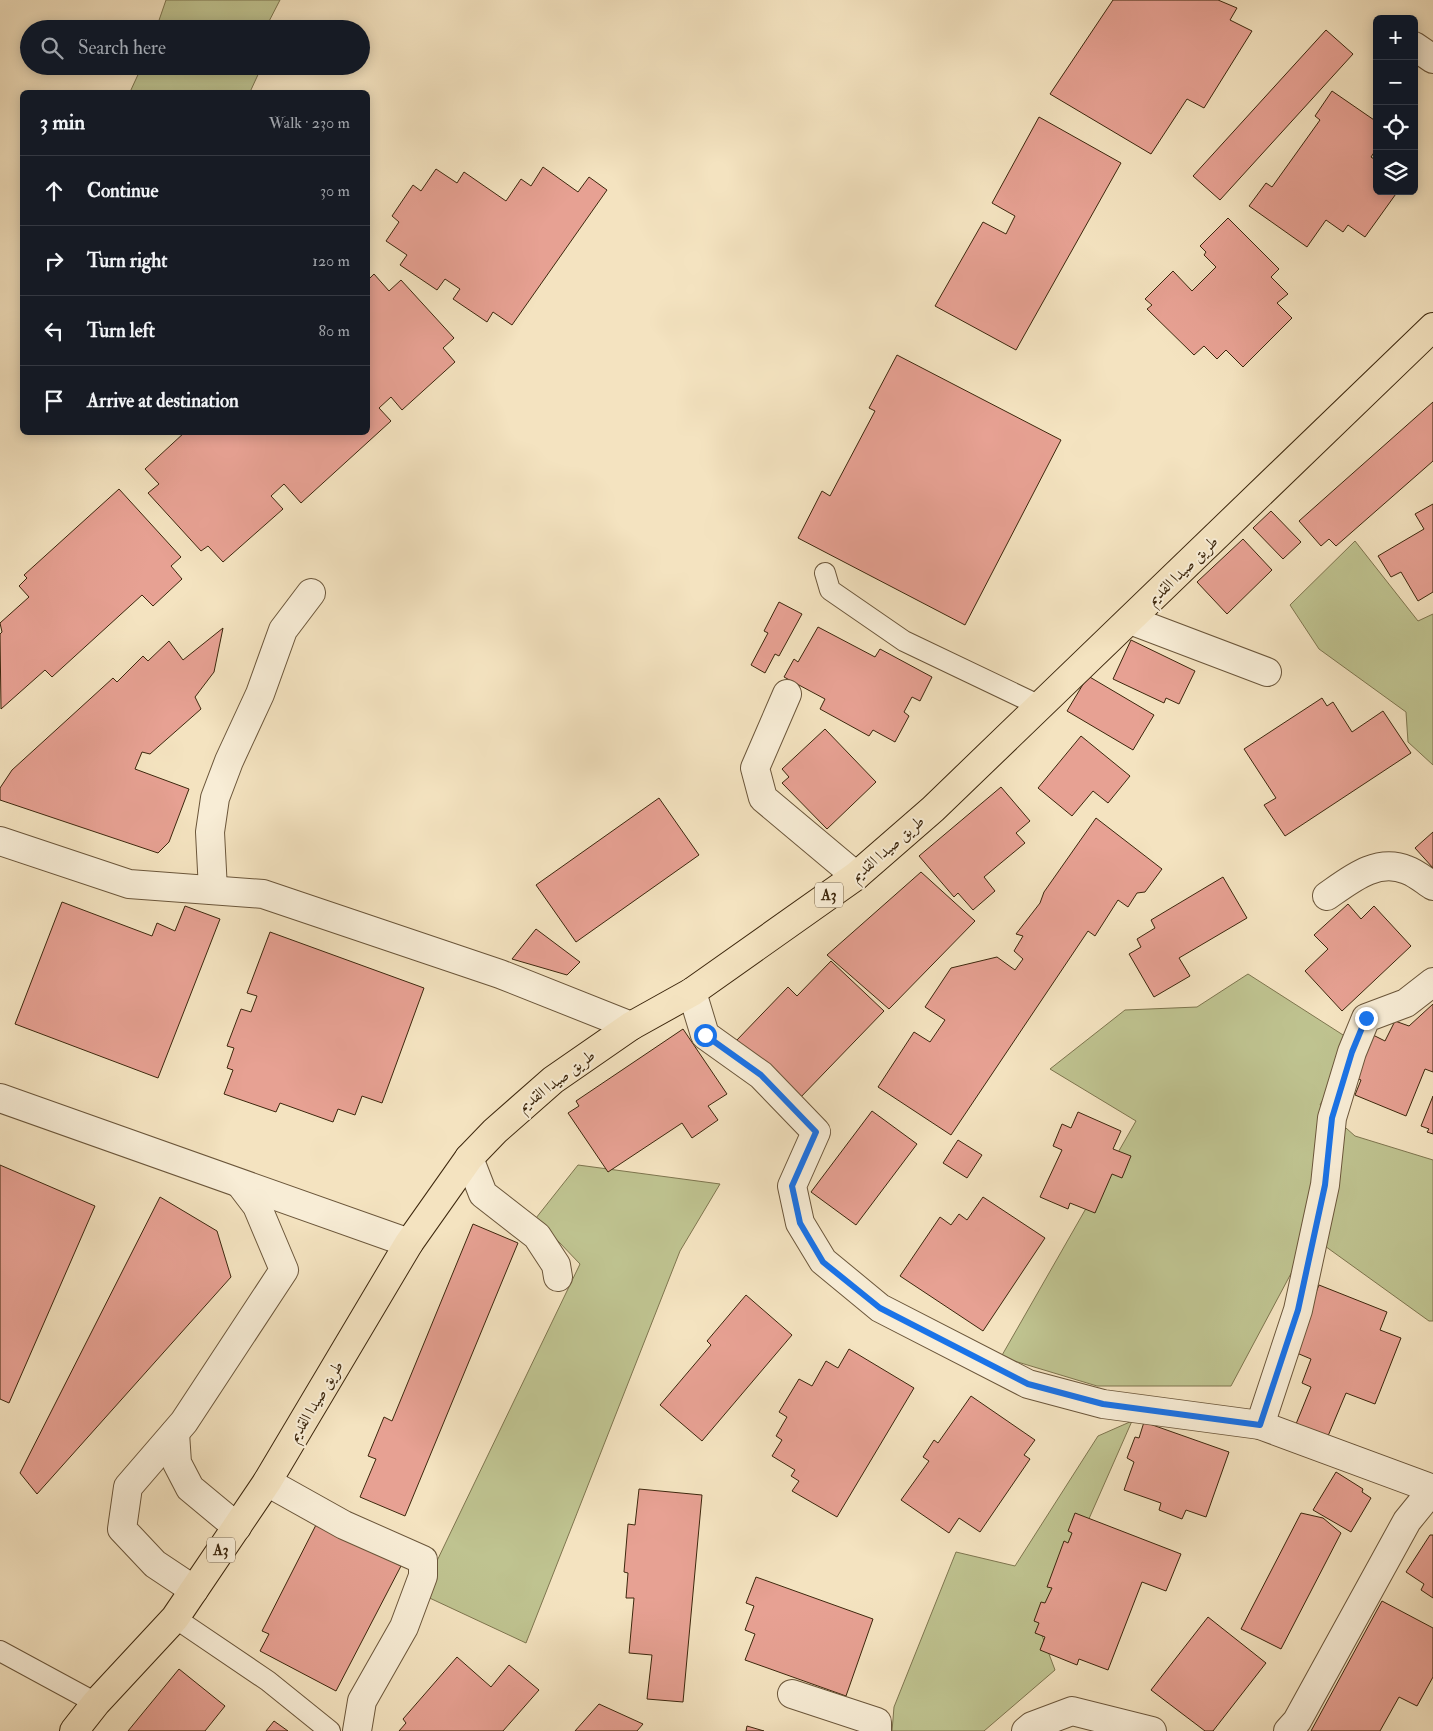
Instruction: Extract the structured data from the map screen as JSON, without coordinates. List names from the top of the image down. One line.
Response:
{"streets":{"highway":["طريق صيدا القديم","A3"]},"crossings":[["طريق صيدا القديم","A3"]],"page":{"map_buttons":["+","−"],"search":"Search here","heading":["3 min","Walk · 230 m"],"list":[["Continue","30 m"],["Turn right","120 m"],["Turn left","80 m"],"Arrive at destination"]}}
